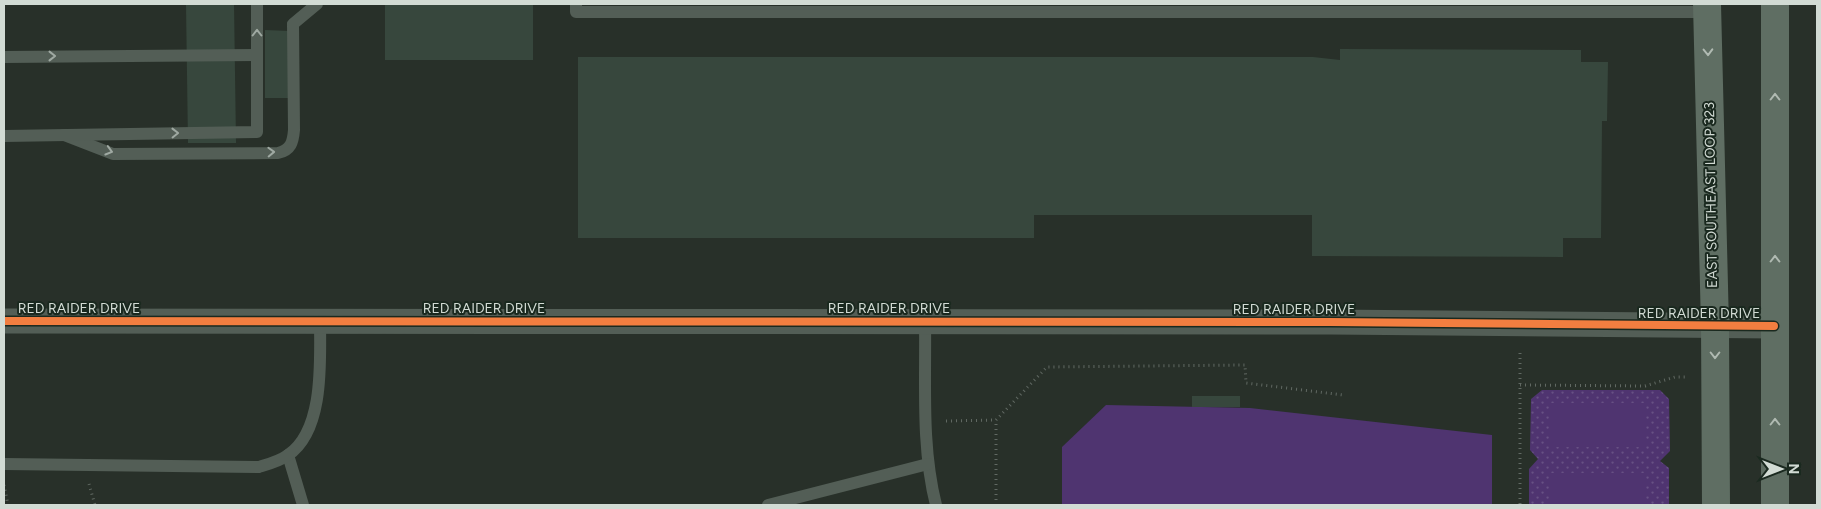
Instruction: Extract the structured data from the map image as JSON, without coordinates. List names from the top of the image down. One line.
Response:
{"streets":{"highway":["EAST SOUTHEAST LOOP 323"],"street":["RED RAIDER DRIVE"]},"crossings":[["EAST SOUTHEAST LOOP 323","RED RAIDER DRIVE"]],"north":"right"}
